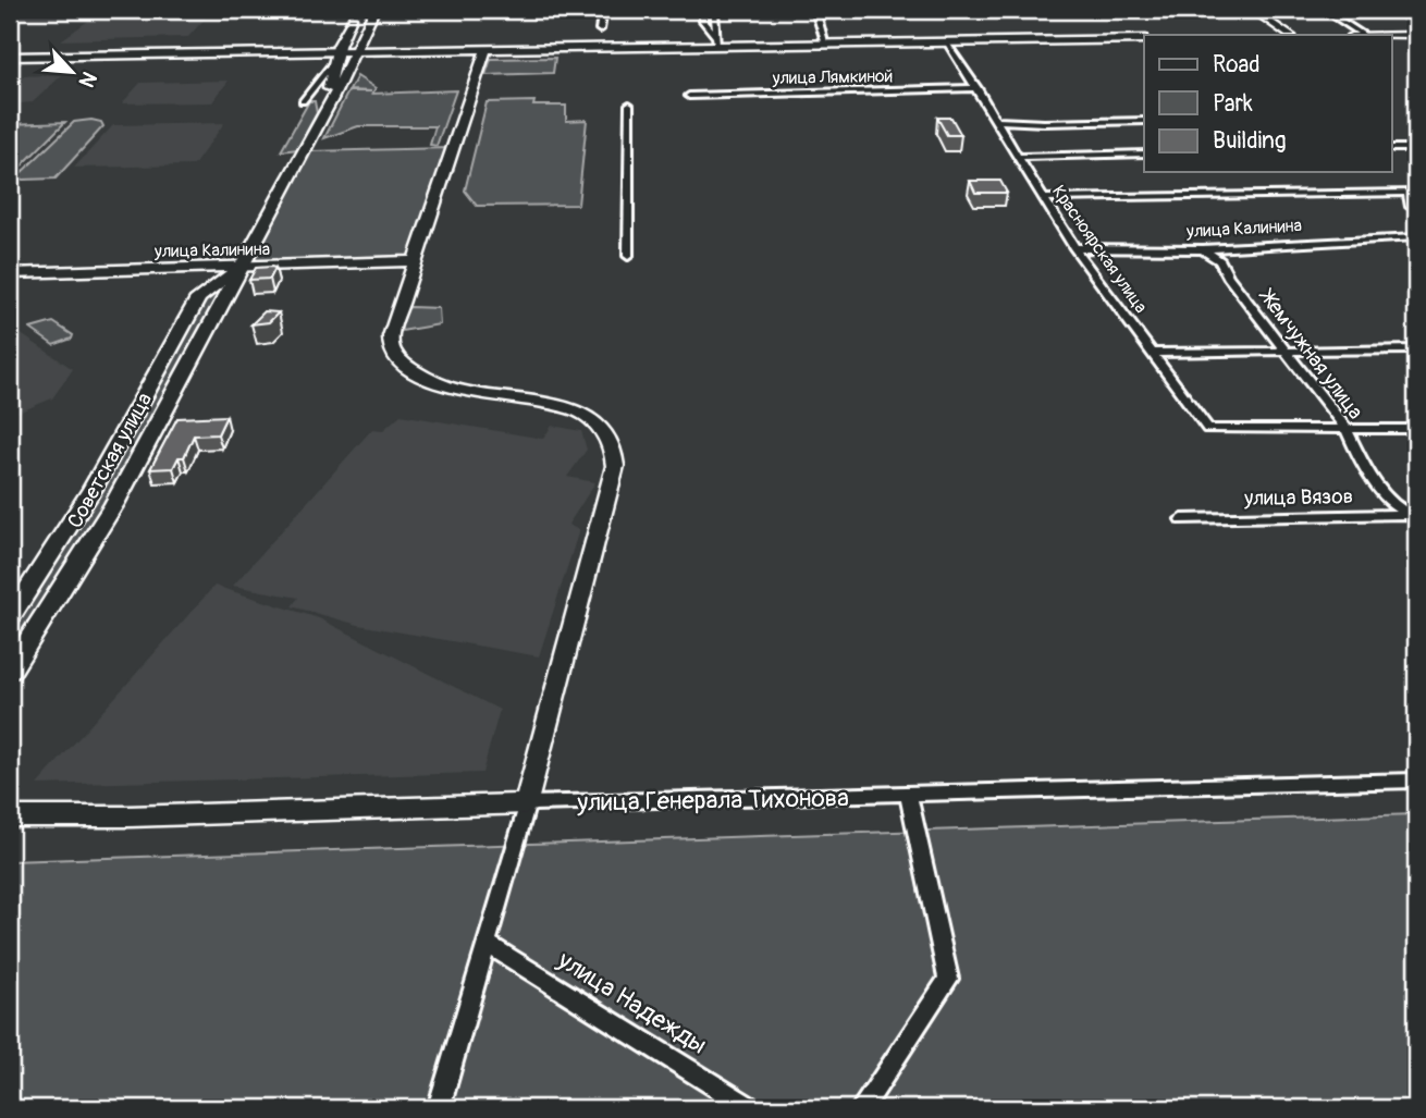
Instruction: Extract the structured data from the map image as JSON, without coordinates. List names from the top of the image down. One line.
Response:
{"streets":{"main road":["улица Калинина","Советская улица","улица Генерала Тихонова"],"street":["улица Лямкиной","Красноярская улица","Жемчужная улица","улица Вязов","улица Надежды"]},"crossings":[["улица Лямкиной","Красноярская улица"],["улица Калинина","Красноярская улица"],["улица Калинина","Жемчужная улица"],["улица Калинина","Советская улица"],["Красноярская улица","Жемчужная улица"],["Жемчужная улица","улица Вязов"]],"legend":["Road","Park","Building"],"north":"bottom right"}
